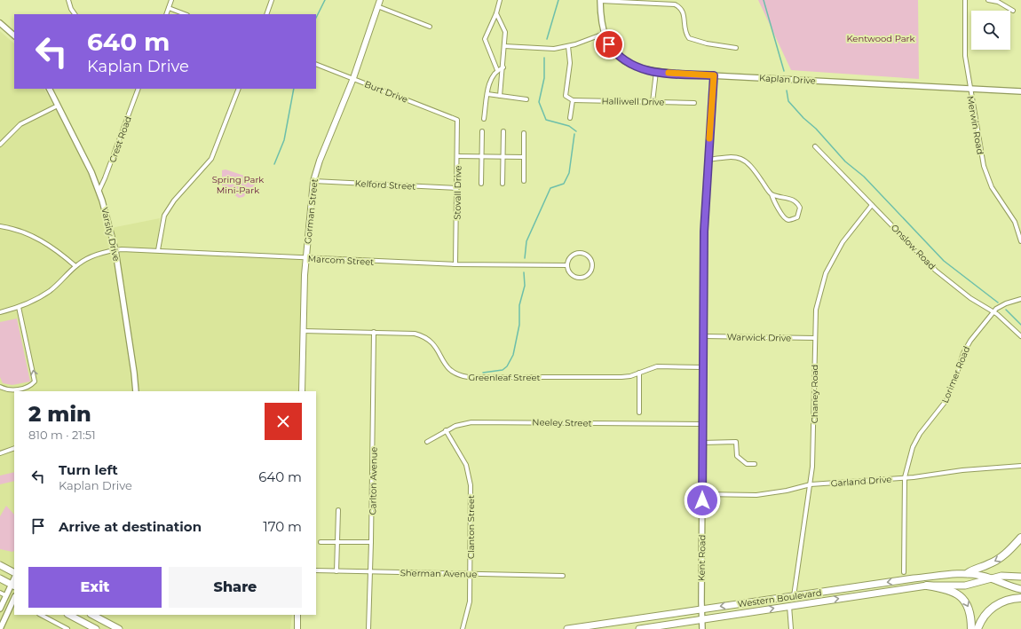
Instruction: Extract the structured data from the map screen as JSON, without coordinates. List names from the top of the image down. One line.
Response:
{"streets":{"main road":["Gorman Street","Western Boulevard"],"street":["Kaplan Drive","Burt Drive","Halliwell Drive","Merwin Road","Crest Road","Kelford Street","Stovall Drive","Varsity Drive","Onslow Road","Marcom Street","Warwick Drive","Lorimer Road","Greenleaf Street","Chaney Road","Neeley Street","Carlton Avenue","Garland Drive","Clanton Street","Kent Road","Sherman Avenue"]},"crossings":[["Kaplan Drive","Merwin Road"],["Kaplan Drive","Kent Road"],["Burt Drive","Stovall Drive"],["Burt Drive","Gorman Street"],["Crest Road","Varsity Drive"],["Kelford Street","Stovall Drive"],["Kelford Street","Gorman Street"],["Stovall Drive","Marcom Street"],["Gorman Street","Marcom Street"],["Gorman Street","Greenleaf Street"],["Varsity Drive","Marcom Street"],["Onslow Road","Lorimer Road"],["Onslow Road","Chaney Road"],["Warwick Drive","Chaney Road"],["Warwick Drive","Kent Road"],["Lorimer Road","Garland Drive"],["Greenleaf Street","Carlton Avenue"],["Greenleaf Street","Kent Road"],["Chaney Road","Garland Drive"],["Chaney Road","Western Boulevard"],["Neeley Street","Clanton Street"],["Neeley Street","Kent Road"],["Carlton Avenue","Sherman Avenue"],["Garland Drive","Kent Road"],["Clanton Street","Sherman Avenue"],["Kent Road","Western Boulevard"]],"parks":["Kentwood Park","Spring Park Mini-Park"],"page":{"turn":["640 m","Kaplan Drive"],"heading":["2 min","810 m · 21:51"],"list":[{"name":"Turn left","note":"Kaplan Drive","value":"640 m"},{"name":"Arrive at destination","value":"170 m"}],"buttons":["Exit","Share"]}}
